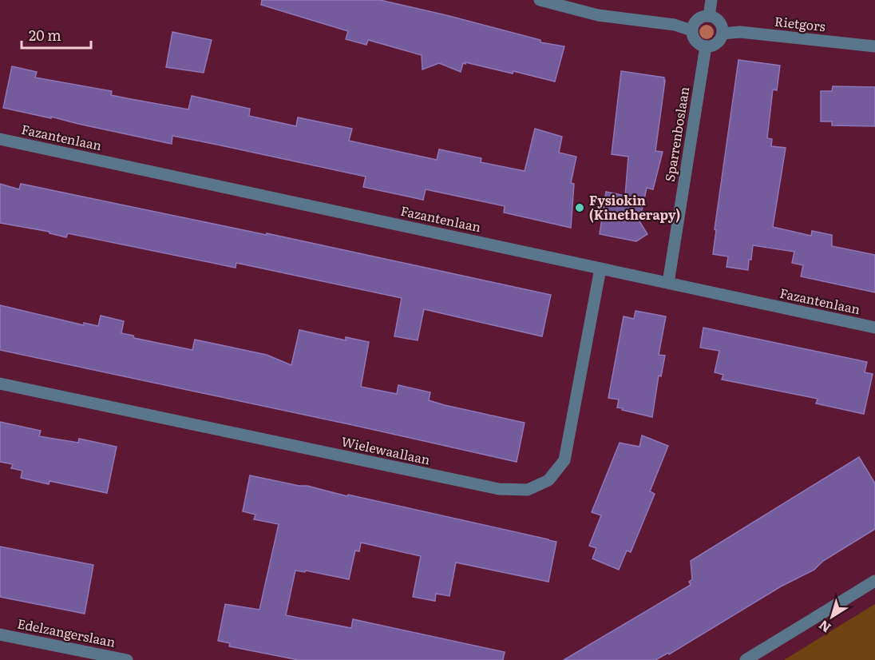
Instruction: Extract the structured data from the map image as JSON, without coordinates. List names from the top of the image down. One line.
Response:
{"streets":{"street":["Rietgors","Sparrenboslaan","Fazantenlaan","Wielewaallaan","Edelzangerslaan"]},"crossings":[["Rietgors","Sparrenboslaan"],["Sparrenboslaan","Fazantenlaan"],["Fazantenlaan","Wielewaallaan"]],"places":["Fysiokin (Kinetherapy)"],"scale_bar":"20 m","north":"bottom left"}
